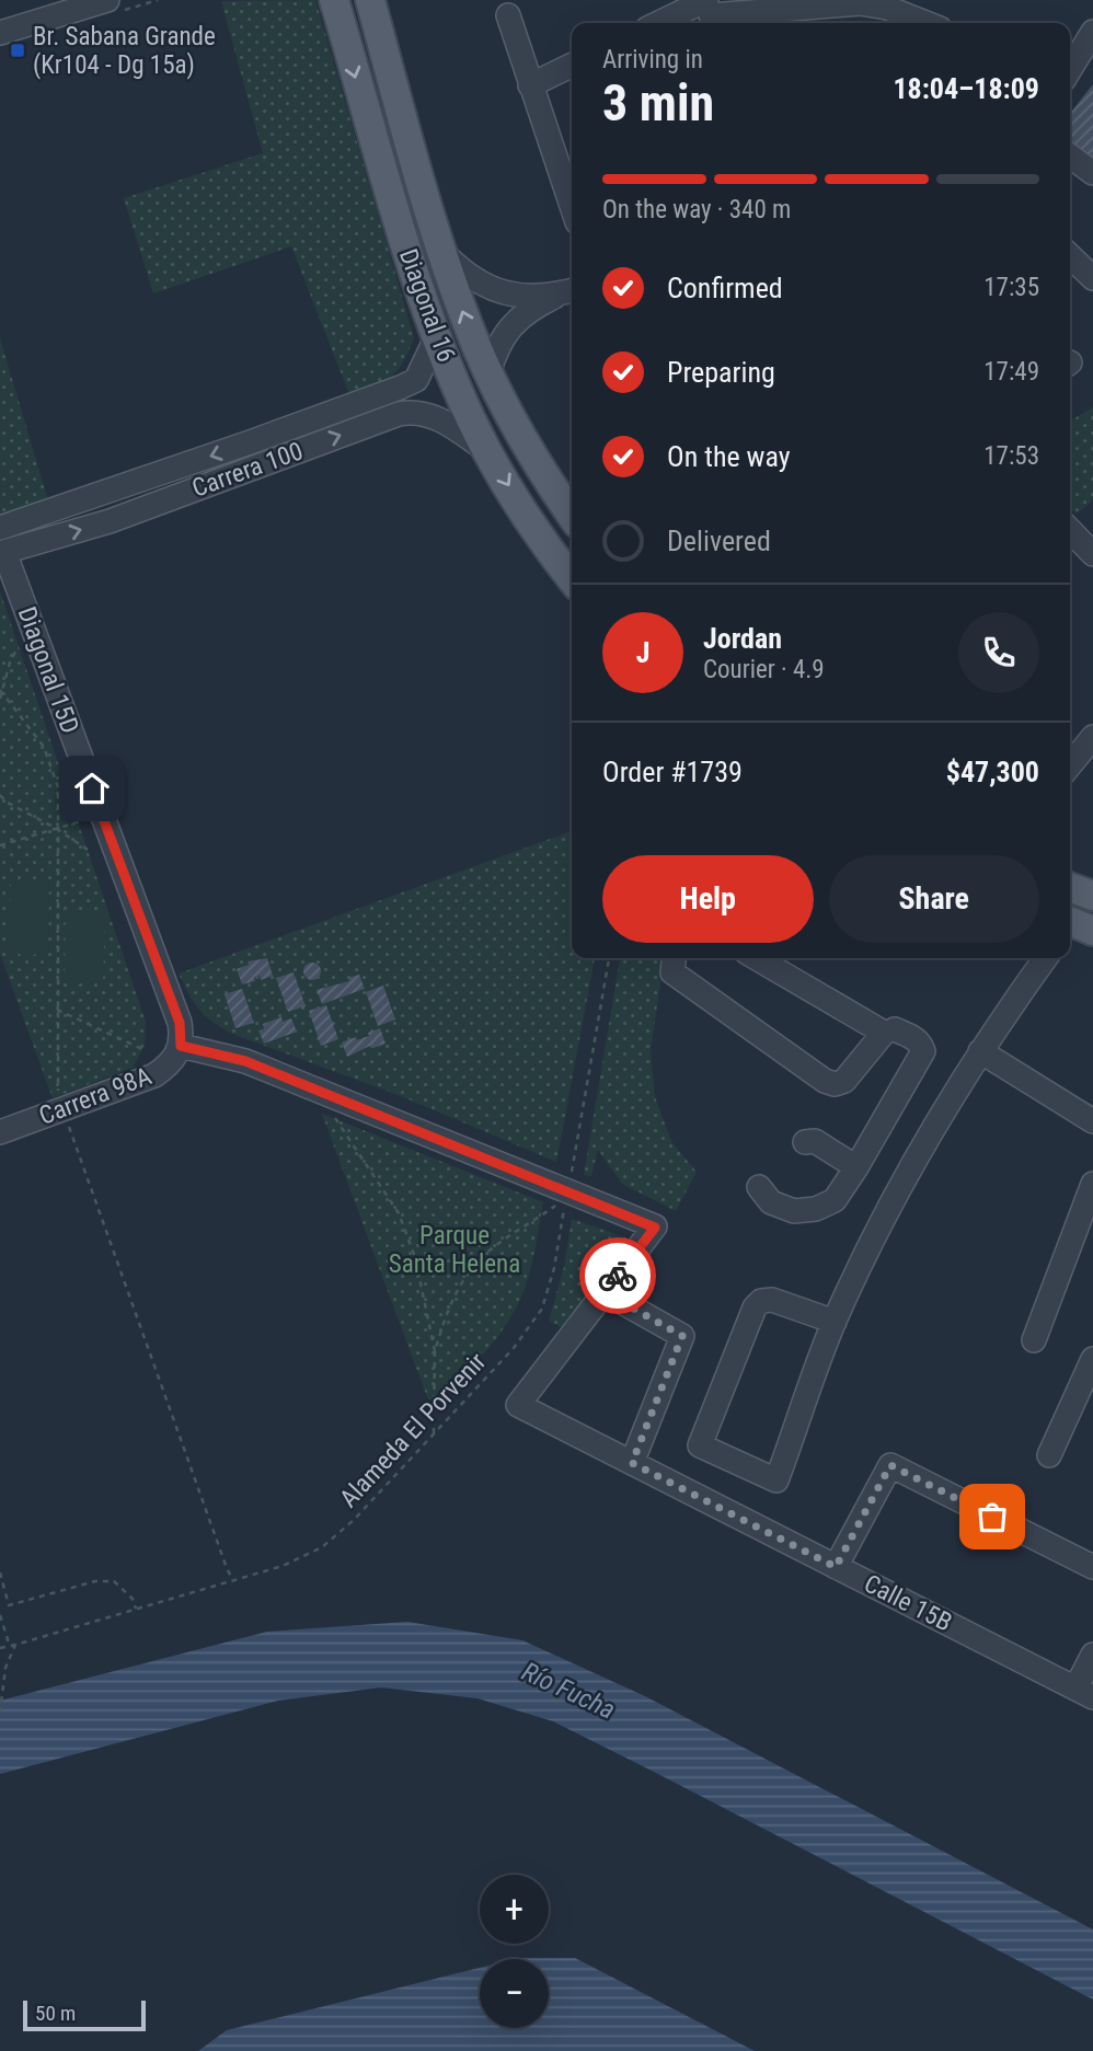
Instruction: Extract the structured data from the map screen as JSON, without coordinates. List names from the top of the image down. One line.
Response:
{"streets":{"main road":["Diagonal 16"],"street":["Carrera 100","Diagonal 15D","Carrera 98A","Calle 15B"],"path":["Alameda El Porvenir"]},"crossings":[["Diagonal 16","Carrera 100"],["Carrera 100","Diagonal 15D"],["Diagonal 15D","Carrera 98A"]],"water":["Río Fucha"],"parks":["Parque Santa Helena"],"places":{"transit":["Br. Sabana Grande (Kr104 - Dg 15a)"]},"scale_bar":"50 m","page":{"heading":["3 min","Arriving in","18:04–18:09"],"panel":["Jordan","Courier · 4.9","Order #1739","$47,300"],"bar":"On the way · 340 m","list":[["Confirmed","17:35"],["Preparing","17:49"],["On the way","17:53"],"Delivered"],"round":"J","buttons":["Help","Share"],"map_buttons":["+","−"],"scale":"50 m"}}
